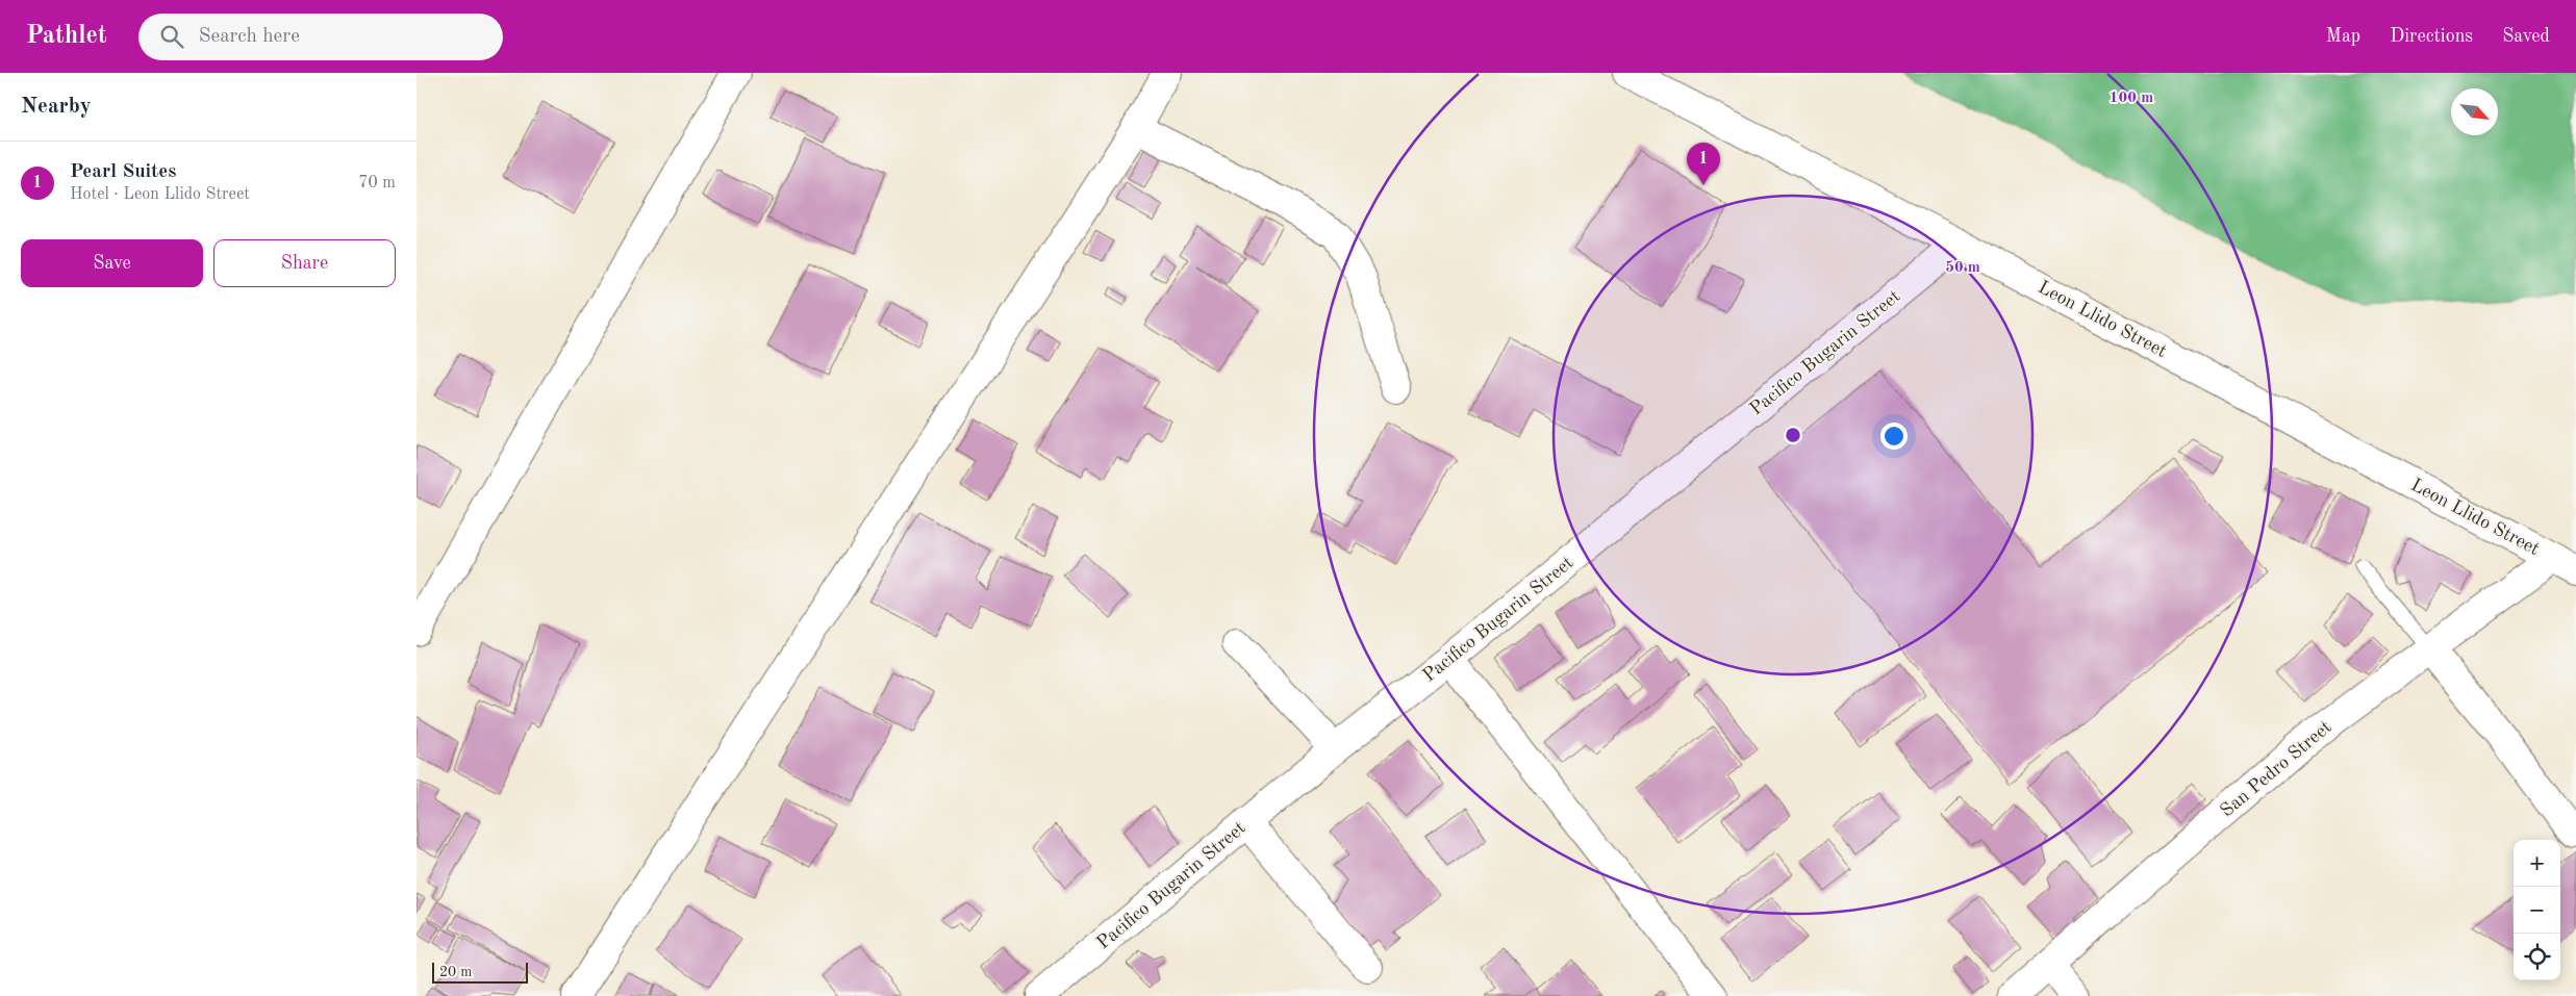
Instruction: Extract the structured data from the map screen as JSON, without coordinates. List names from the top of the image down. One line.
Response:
{"streets":{"street":["Leon Llido Street","Pacifico Bugarin Street","San Pedro Street"]},"crossings":[["Leon Llido Street","Pacifico Bugarin Street"],["Leon Llido Street","San Pedro Street"]],"scale_bar":"20 m","north":"bottom right","page":{"header":"Pathlet","search":"Search here","nav":["Map","Directions","Saved"],"heading":"Nearby","list":[{"mark":"1","name":"Pearl Suites","note":"Hotel · Leon Llido Street","value":"70 m"}],"pins":"1","buttons":["Save","Share"],"map_buttons":["+","−"],"scale":"20 m"},"rings":["100 m","50 m"]}
